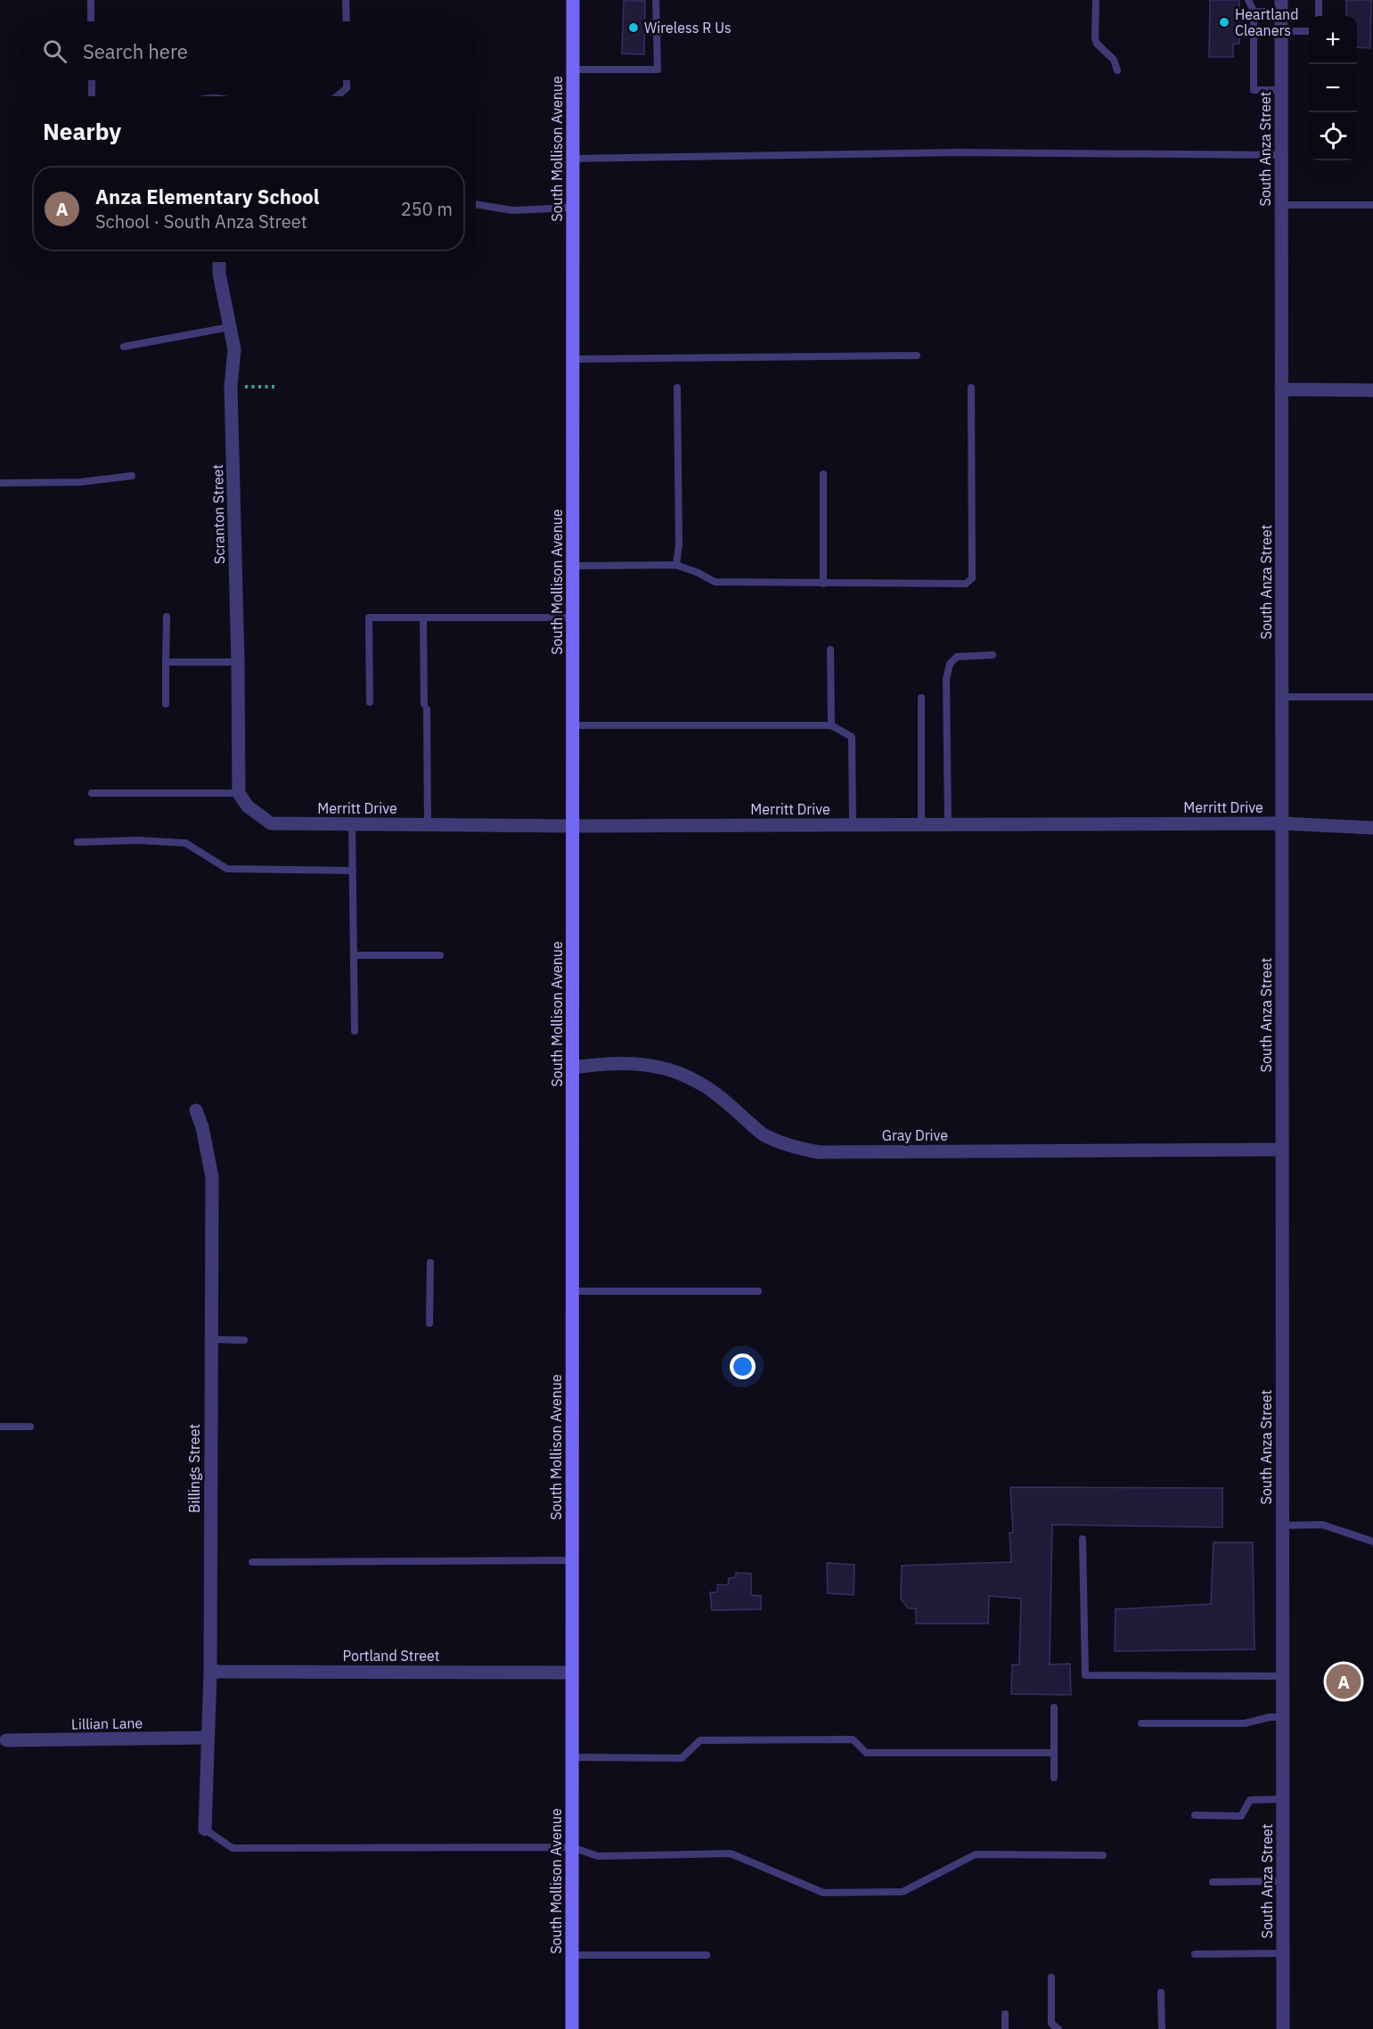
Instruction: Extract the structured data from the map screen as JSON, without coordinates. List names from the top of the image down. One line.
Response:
{"streets":{"main road":["South Mollison Avenue"],"street":["South Anza Street","Scranton Street","Merritt Drive","Gray Drive","Billings Street","Portland Street","Lillian Lane"]},"crossings":[["South Mollison Avenue","Merritt Drive"],["South Mollison Avenue","Gray Drive"],["South Mollison Avenue","Portland Street"],["South Anza Street","Merritt Drive"],["South Anza Street","Gray Drive"],["Scranton Street","Merritt Drive"],["Billings Street","Portland Street"],["Billings Street","Lillian Lane"]],"places":["Heartland Cleaners","Wireless R Us"],"page":{"map_buttons":["+","−"],"search":"Search here","heading":"Nearby","list":[{"mark":"A","name":"Anza Elementary School","note":"School · South Anza Street","value":"250 m"}],"pins":"A"}}
